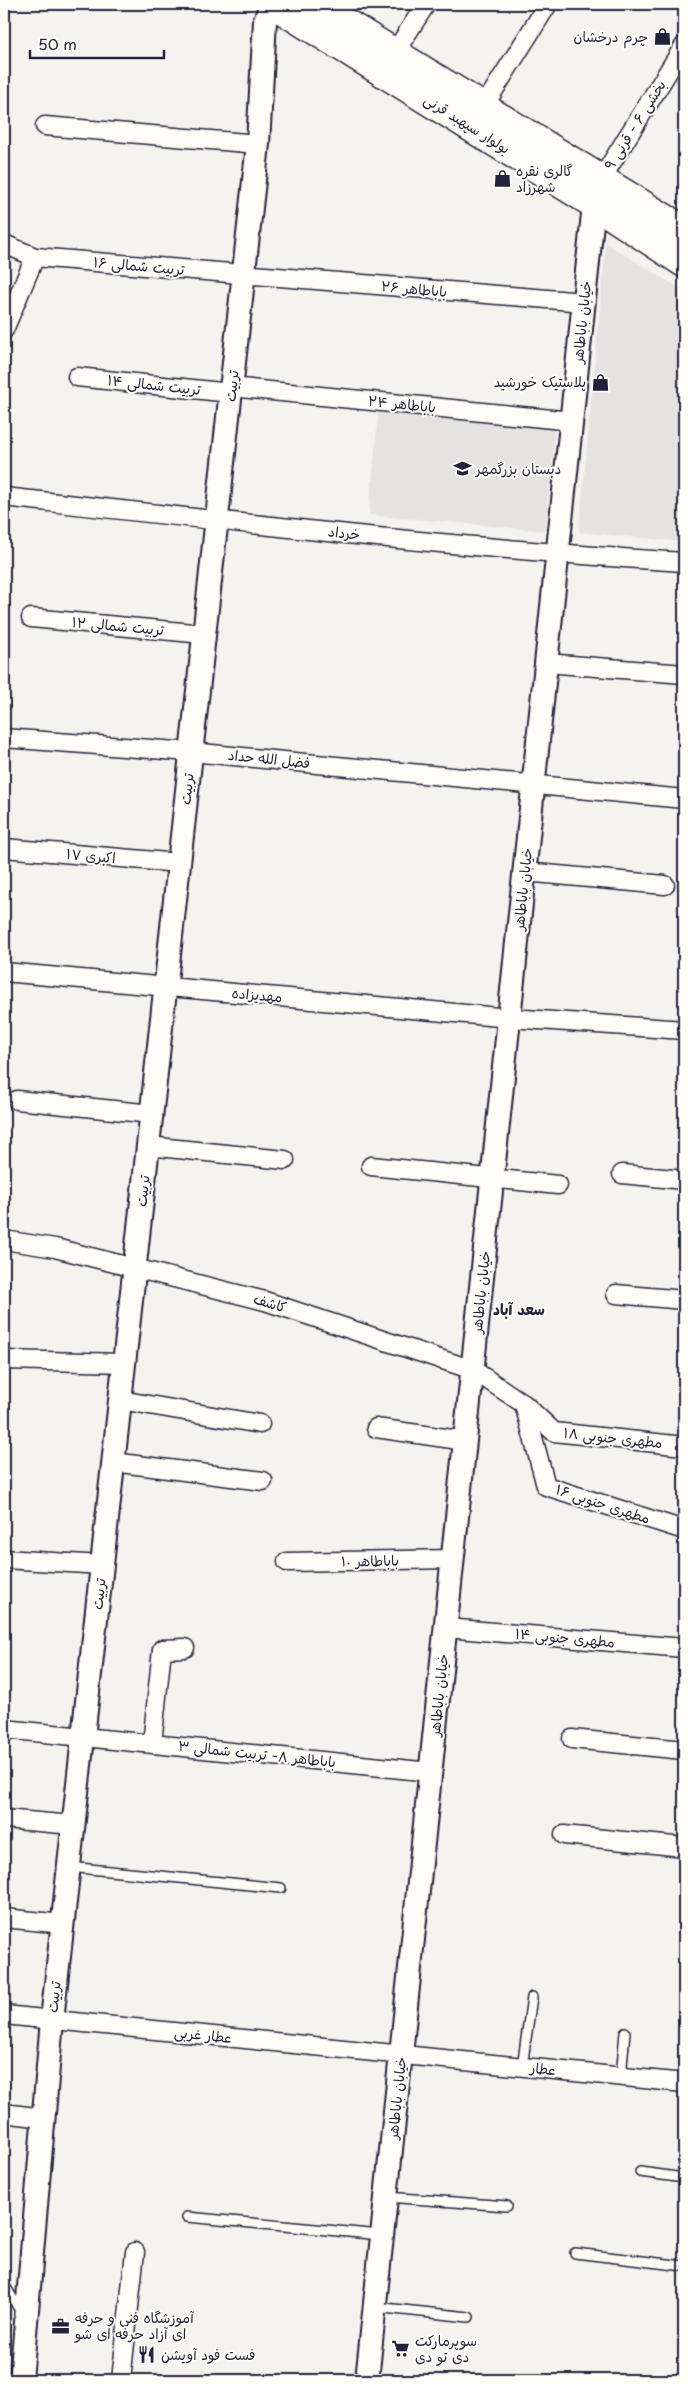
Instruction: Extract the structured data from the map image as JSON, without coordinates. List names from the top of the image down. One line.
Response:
{"streets":{"main road":["بولوار سپهبد قرنی"],"street":["بخشی ۶ - قرنی ۹","تربیت شمالی ۱۶","باباطاهر ۲۶","خیابان باباطاهر","تربیت شمالی ۱۴","تربیت","باباطاهر ۲۴","خرداد","تربیت شمالی ۱۲","فضل الله حداد","اکبری ۱۷","مهدیزاده","کاشف","مطهری جنوبی ۱۸","مطهری جنوبی ۱۶","باباطاهر ۱۰","مطهری جنوبی ۱۴","باباطاهر ۸- تربیت شمالی ۳","عطار غربی","عطار"]},"crossings":[["بولوار سپهبد قرنی","بخشی ۶ - قرنی ۹"],["بولوار سپهبد قرنی","خیابان باباطاهر"],["بولوار سپهبد قرنی","تربیت"],["تربیت شمالی ۱۶","باباطاهر ۲۶"],["تربیت شمالی ۱۶","تربیت"],["باباطاهر ۲۶","خیابان باباطاهر"],["باباطاهر ۲۶","تربیت"],["خیابان باباطاهر","باباطاهر ۲۴"],["خیابان باباطاهر","خرداد"],["خیابان باباطاهر","فضل الله حداد"],["خیابان باباطاهر","مهدیزاده"],["خیابان باباطاهر","کاشف"],["خیابان باباطاهر","باباطاهر ۱۰"],["خیابان باباطاهر","مطهری جنوبی ۱۴"],["خیابان باباطاهر","باباطاهر ۸- تربیت شمالی ۳"],["خیابان باباطاهر","عطار غربی"],["خیابان باباطاهر","عطار"],["تربیت شمالی ۱۴","تربیت"],["تربیت شمالی ۱۴","باباطاهر ۲۴"],["تربیت","باباطاهر ۲۴"],["تربیت","خرداد"],["تربیت","تربیت شمالی ۱۲"],["تربیت","فضل الله حداد"],["تربیت","اکبری ۱۷"],["تربیت","مهدیزاده"],["تربیت","کاشف"],["تربیت","باباطاهر ۸- تربیت شمالی ۳"],["تربیت","عطار غربی"],["کاشف","مطهری جنوبی ۱۸"],["کاشف","مطهری جنوبی ۱۶"],["مطهری جنوبی ۱۸","مطهری جنوبی ۱۶"],["عطار غربی","عطار"]],"districts":["سعد آباد"],"places":{"shop":["چرم درخشان","گالری نقره شهرزاد","پلاستیک خورشید"],"school or university":["دبستان بزرگمهر"],"office":["آموزشگاه فنی و حرفه ای آزاد حرفه ای شو"],"supermarket":["سوپرمارکت دی تو دی"],"restaurant":["فست فود آویشن"]},"scale_bar":"50 m"}
